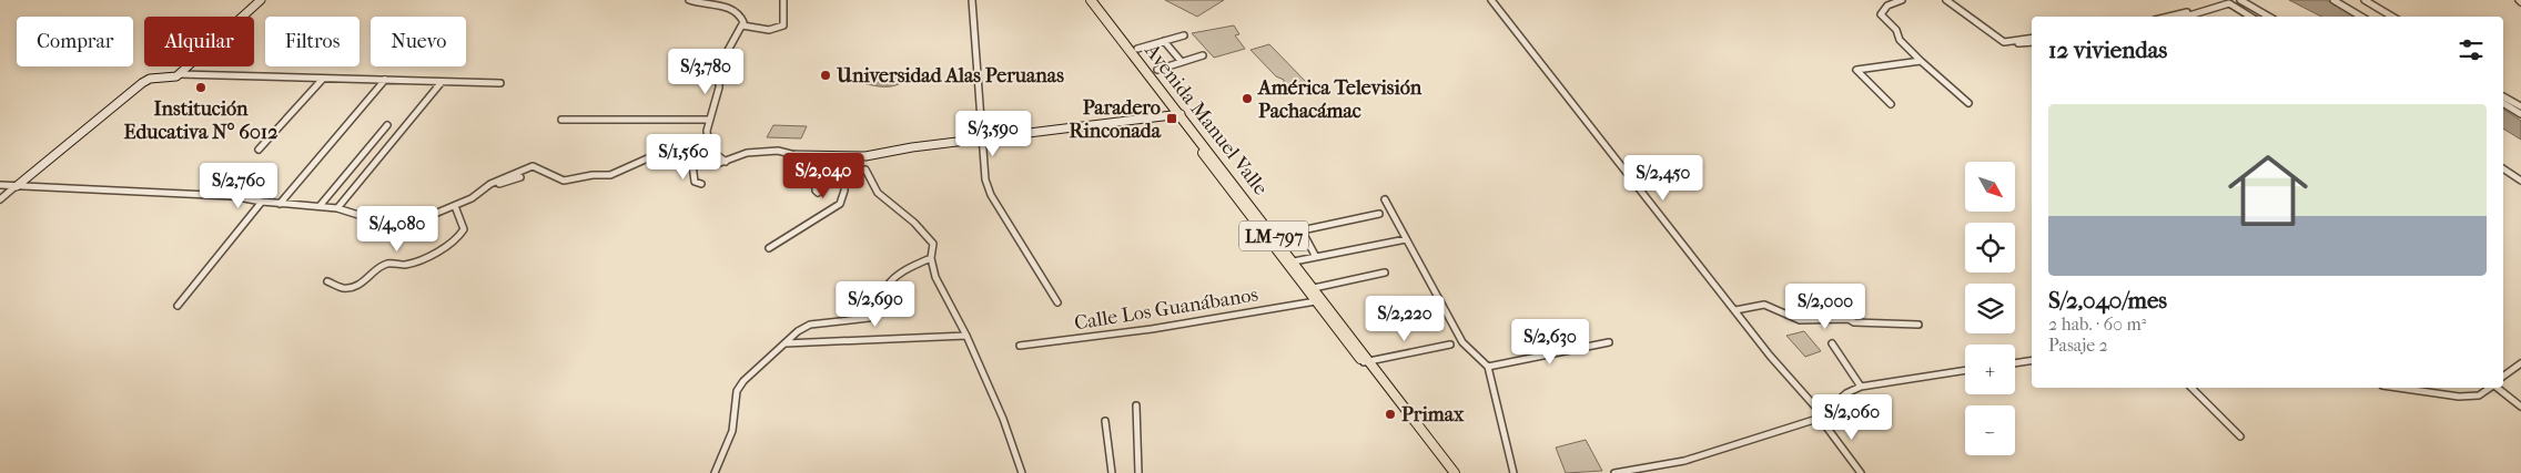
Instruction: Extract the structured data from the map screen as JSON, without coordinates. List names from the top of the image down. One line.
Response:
{"streets":{"main road":["Avenida Manuel Valle","LM-797"],"street":["Calle Los Guanábanos"]},"crossings":[["Avenida Manuel Valle","Calle Los Guanábanos"]],"places":{"other":["Universidad Alas Peruanas","Institución Educativa N° 6012","América Televisión Pachacámac","Primax"],"transit":["Paradero Rinconada"]},"north":"bottom right","page":{"chip":["Comprar","Alquilar","Filtros","Nuevo"],"heading":"12 viviendas","price":["S/3,780","S/3,590","S/1,560","S/2,040","S/2,450","S/2,760","S/4,080","S/2,690","S/2,000","S/2,220","S/2,630","S/2,060"],"list":[{"name":"S/2,040/mes","note":"2 hab. · 60 m² · Pasaje 2"}],"map_buttons":["+","−"]}}
